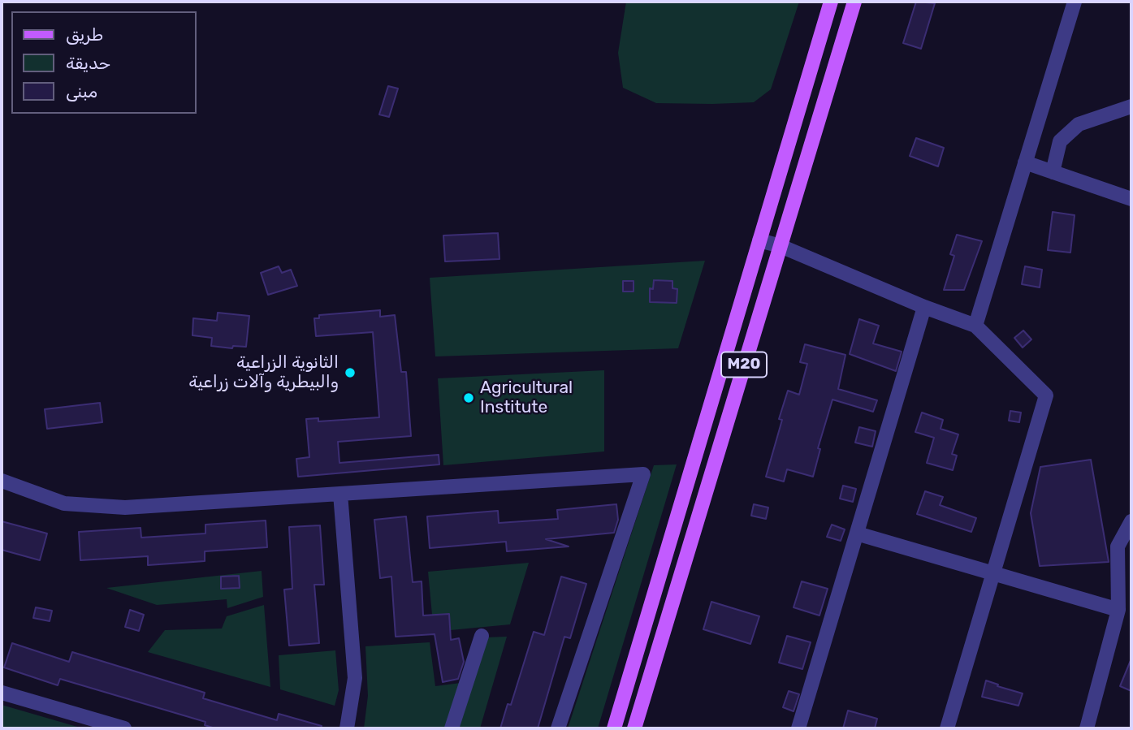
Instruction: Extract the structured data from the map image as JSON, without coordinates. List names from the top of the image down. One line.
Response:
{"streets":{"main road":["M20"]},"places":["الثانوية الزراعية والبيطرية وآلات زراعية","Agricultural Institute"],"legend":["طريق","حديقة","مبنى"]}
